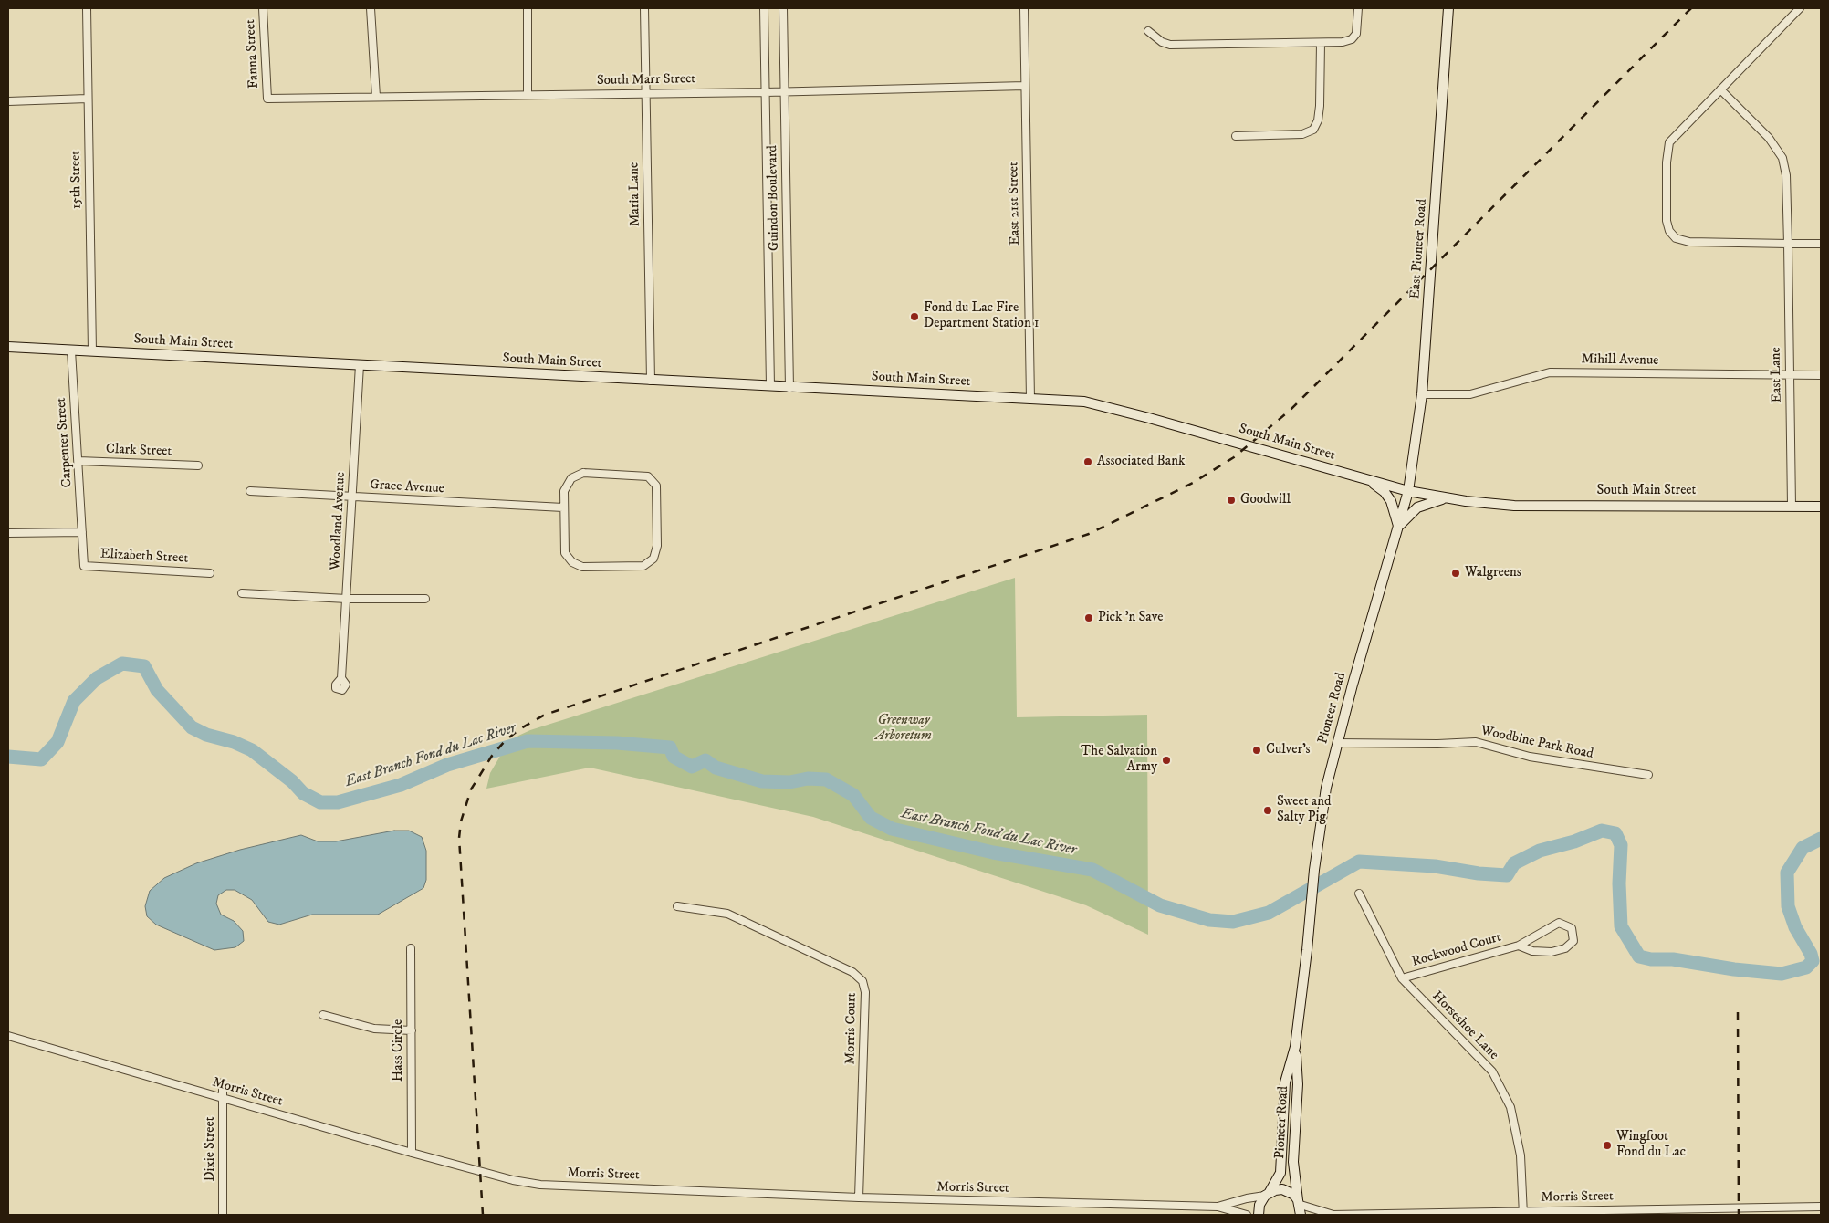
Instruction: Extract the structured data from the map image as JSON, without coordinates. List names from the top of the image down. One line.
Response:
{"streets":{"main road":["East Pioneer Road","South Main Street","Pioneer Road"],"street":["Fanna Street","South Marr Street","15th Street","Maria Lane","Guindon Boulevard","East 21st Street","Mihill Avenue","East Lane","Carpenter Street","Clark Street","Grace Avenue","Woodland Avenue","Elizabeth Street","Woodbine Park Road","Rockwood Court","Horseshoe Lane","Morris Court","Hass Circle","Morris Street","Dixie Street"]},"crossings":[["Fanna Street","South Marr Street"],["South Marr Street","Maria Lane"],["South Marr Street","Guindon Boulevard"],["South Marr Street","East 21st Street"],["15th Street","South Main Street"],["Maria Lane","South Main Street"],["Guindon Boulevard","South Main Street"],["East 21st Street","South Main Street"],["East Pioneer Road","South Main Street"],["East Pioneer Road","Mihill Avenue"],["East Pioneer Road","Pioneer Road"],["South Main Street","East Lane"],["South Main Street","Carpenter Street"],["South Main Street","Woodland Avenue"],["South Main Street","Pioneer Road"],["Mihill Avenue","East Lane"],["Carpenter Street","Clark Street"],["Carpenter Street","Elizabeth Street"],["Grace Avenue","Woodland Avenue"],["Pioneer Road","Woodbine Park Road"],["Pioneer Road","Morris Street"],["Rockwood Court","Horseshoe Lane"],["Horseshoe Lane","Morris Street"],["Morris Court","Morris Street"],["Hass Circle","Morris Street"],["Morris Street","Dixie Street"]],"water":["East Branch Fond du Lac River"],"parks":["Greenway Arboretum"],"places":["Fond du Lac Fire Department Station 1","Associated Bank","Goodwill","Walgreens","Pick 'n Save","Culver's","The Salvation Army","Sweet and Salty Pig","Wingfoot Fond du Lac"]}
